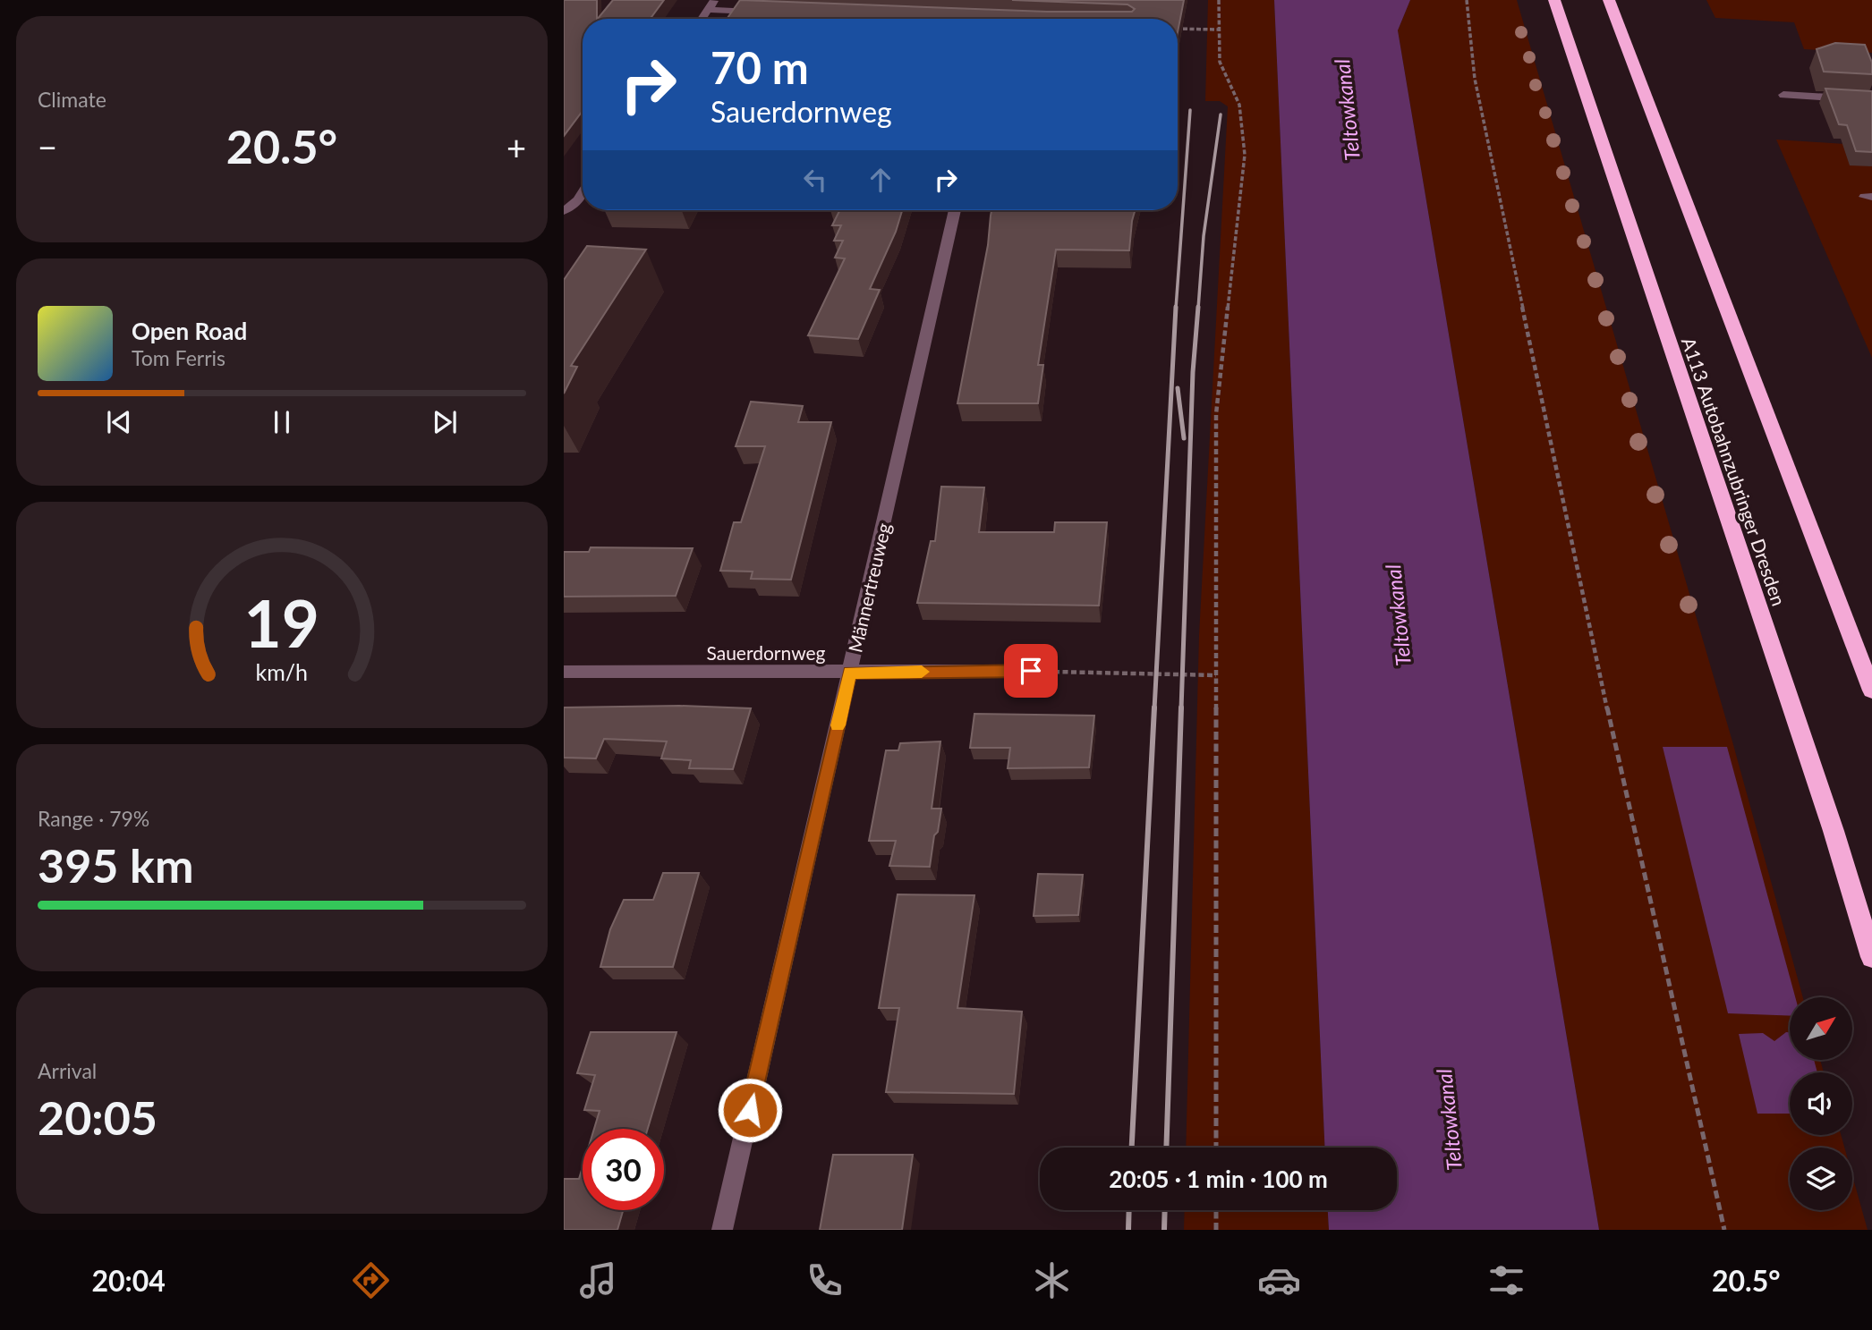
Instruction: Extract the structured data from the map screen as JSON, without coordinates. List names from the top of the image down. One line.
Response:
{"streets":{"highway":["A113 Autobahnzubringer Dresden"],"street":["Männertreuweg","Sauerdornweg"]},"crossings":[["Männertreuweg","Sauerdornweg"]],"water":["Teltowkanal"],"north":"top right","page":{"tile":["Climate",["Range · 79%","395 km"],["Arrival","20:05"]],"turn":["70 m","Sauerdornweg"],"heat":["−","20.5°","+"],"song":["Open Road","Tom Ferris"],"limit":"30","trip":"20:05 · 1 min · 100 m","tabs":["20:04","20.5°"],"gauge":["19","km/h"]}}
